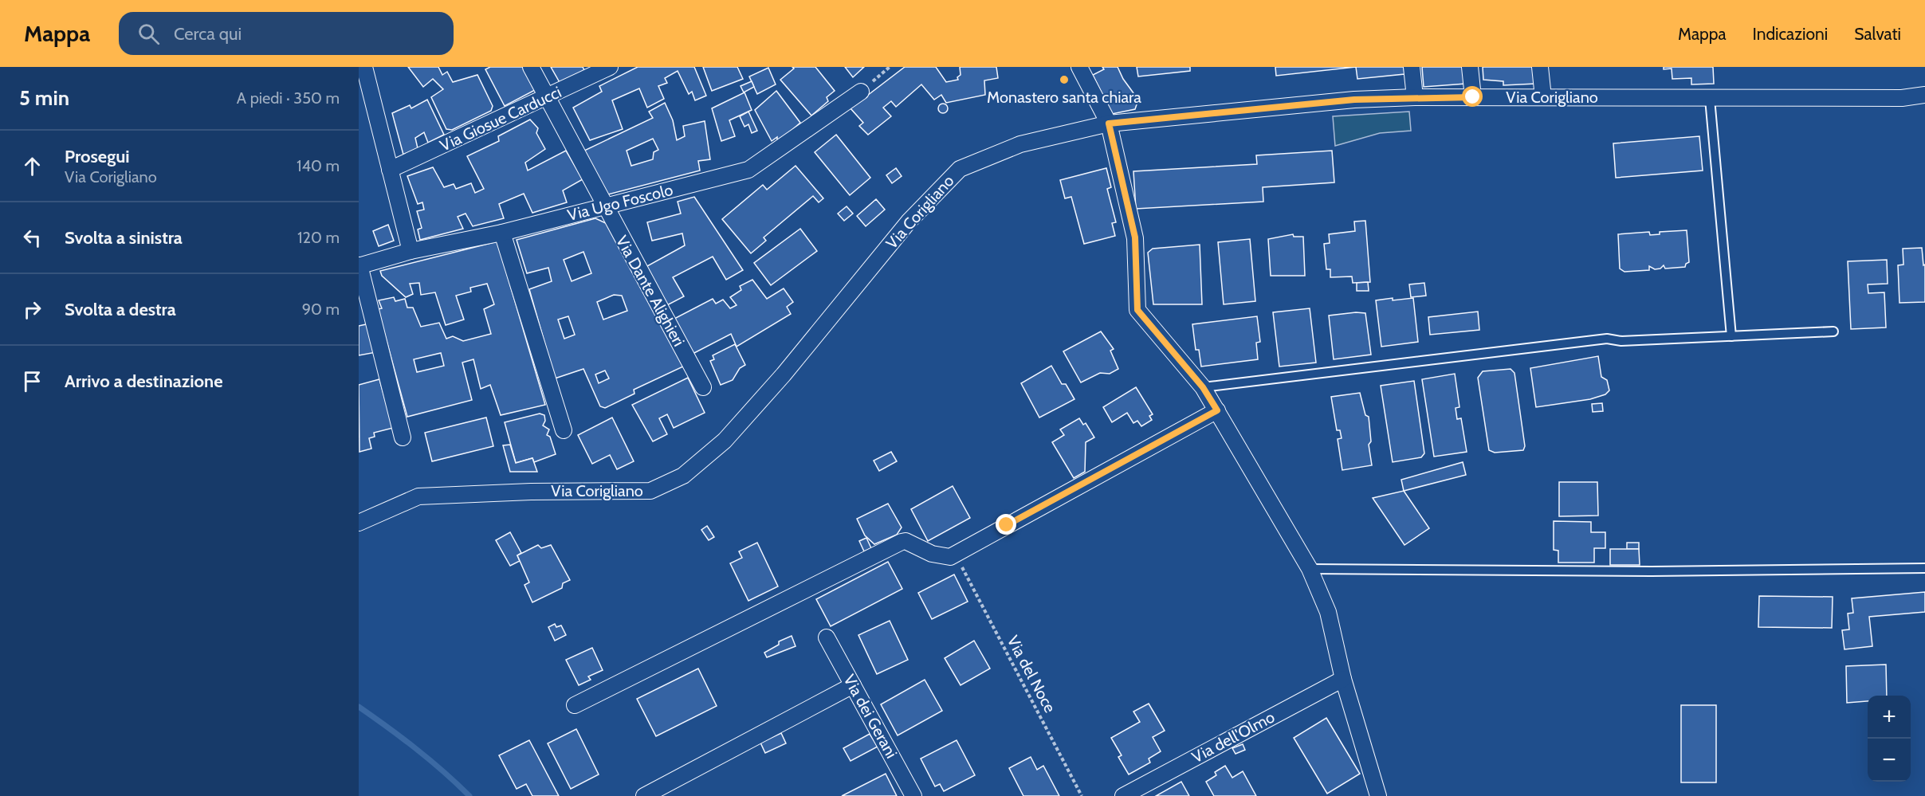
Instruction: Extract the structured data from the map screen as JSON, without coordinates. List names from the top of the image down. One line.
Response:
{"streets":{"street":["Via Corigliano","Via Giosue Carducci","Via Ugo Foscolo","Via Dante Alighieri","Via dei Gerani","Via dell'Olmo"],"path":["Via del Noce"]},"crossings":[["Via Giosue Carducci","Via Dante Alighieri"],["Via Ugo Foscolo","Via Dante Alighieri"]],"places":["Monastero santa chiara"],"page":{"header":"Mappa","search":"Cerca qui","nav":["Mappa","Indicazioni","Salvati"],"heading":["5 min","A piedi · 350 m"],"list":[["Prosegui","Via Corigliano","140 m"],["Svolta a sinistra","120 m"],["Svolta a destra","90 m"],"Arrivo a destinazione"],"map_buttons":["+","−"]}}
